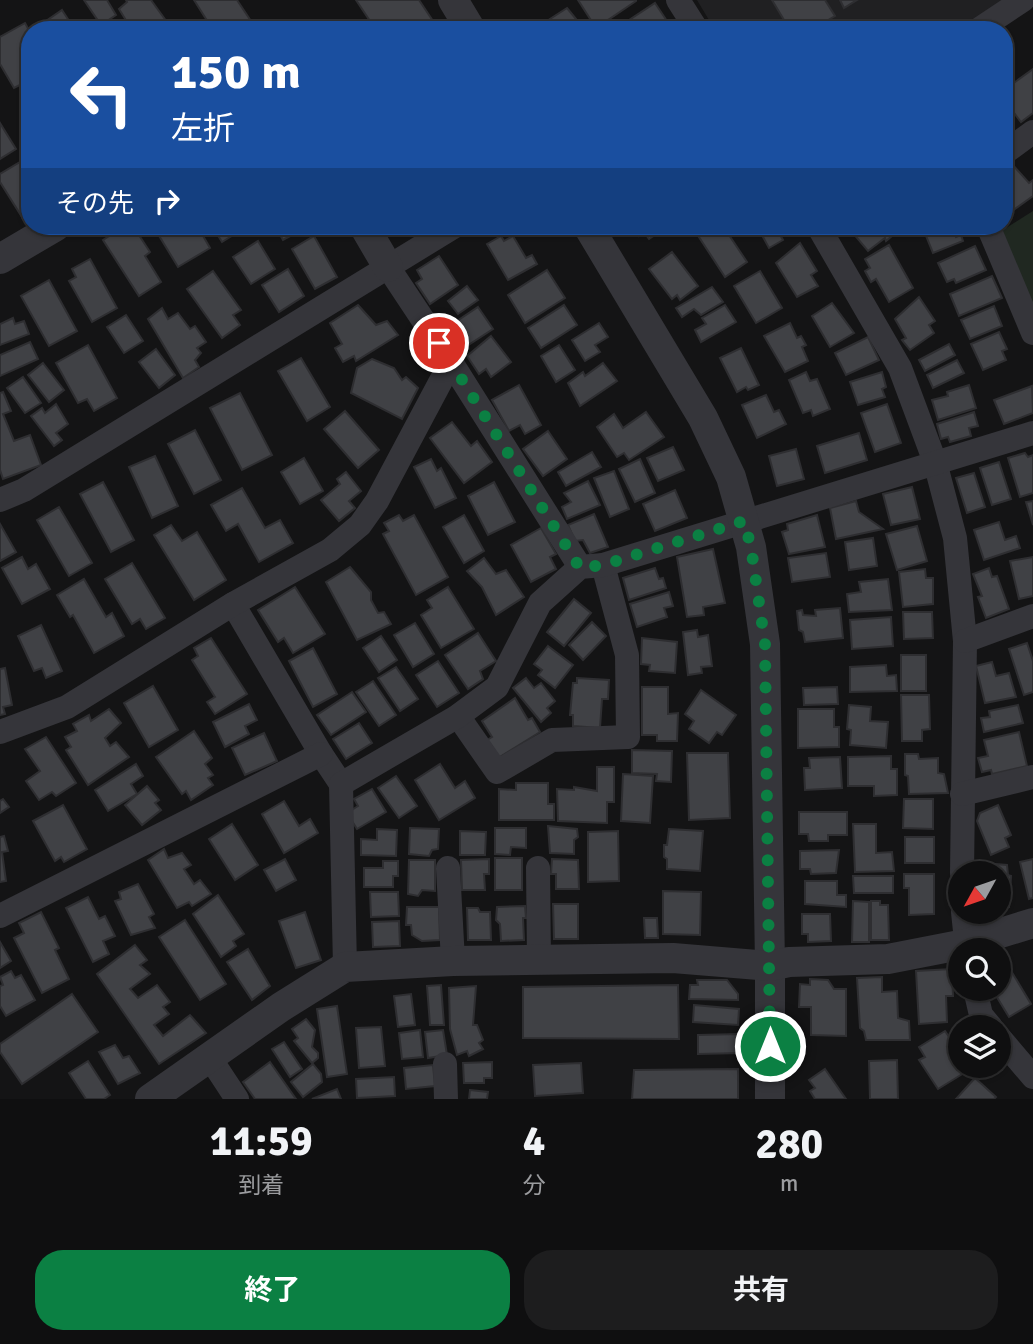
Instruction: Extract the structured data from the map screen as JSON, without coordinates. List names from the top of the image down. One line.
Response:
{"north":"bottom left","page":{"turn":["150 m","左折"],"then":"その先","eta":["11:59","到着","4","分","280","m"],"buttons":["終了","共有"]}}
